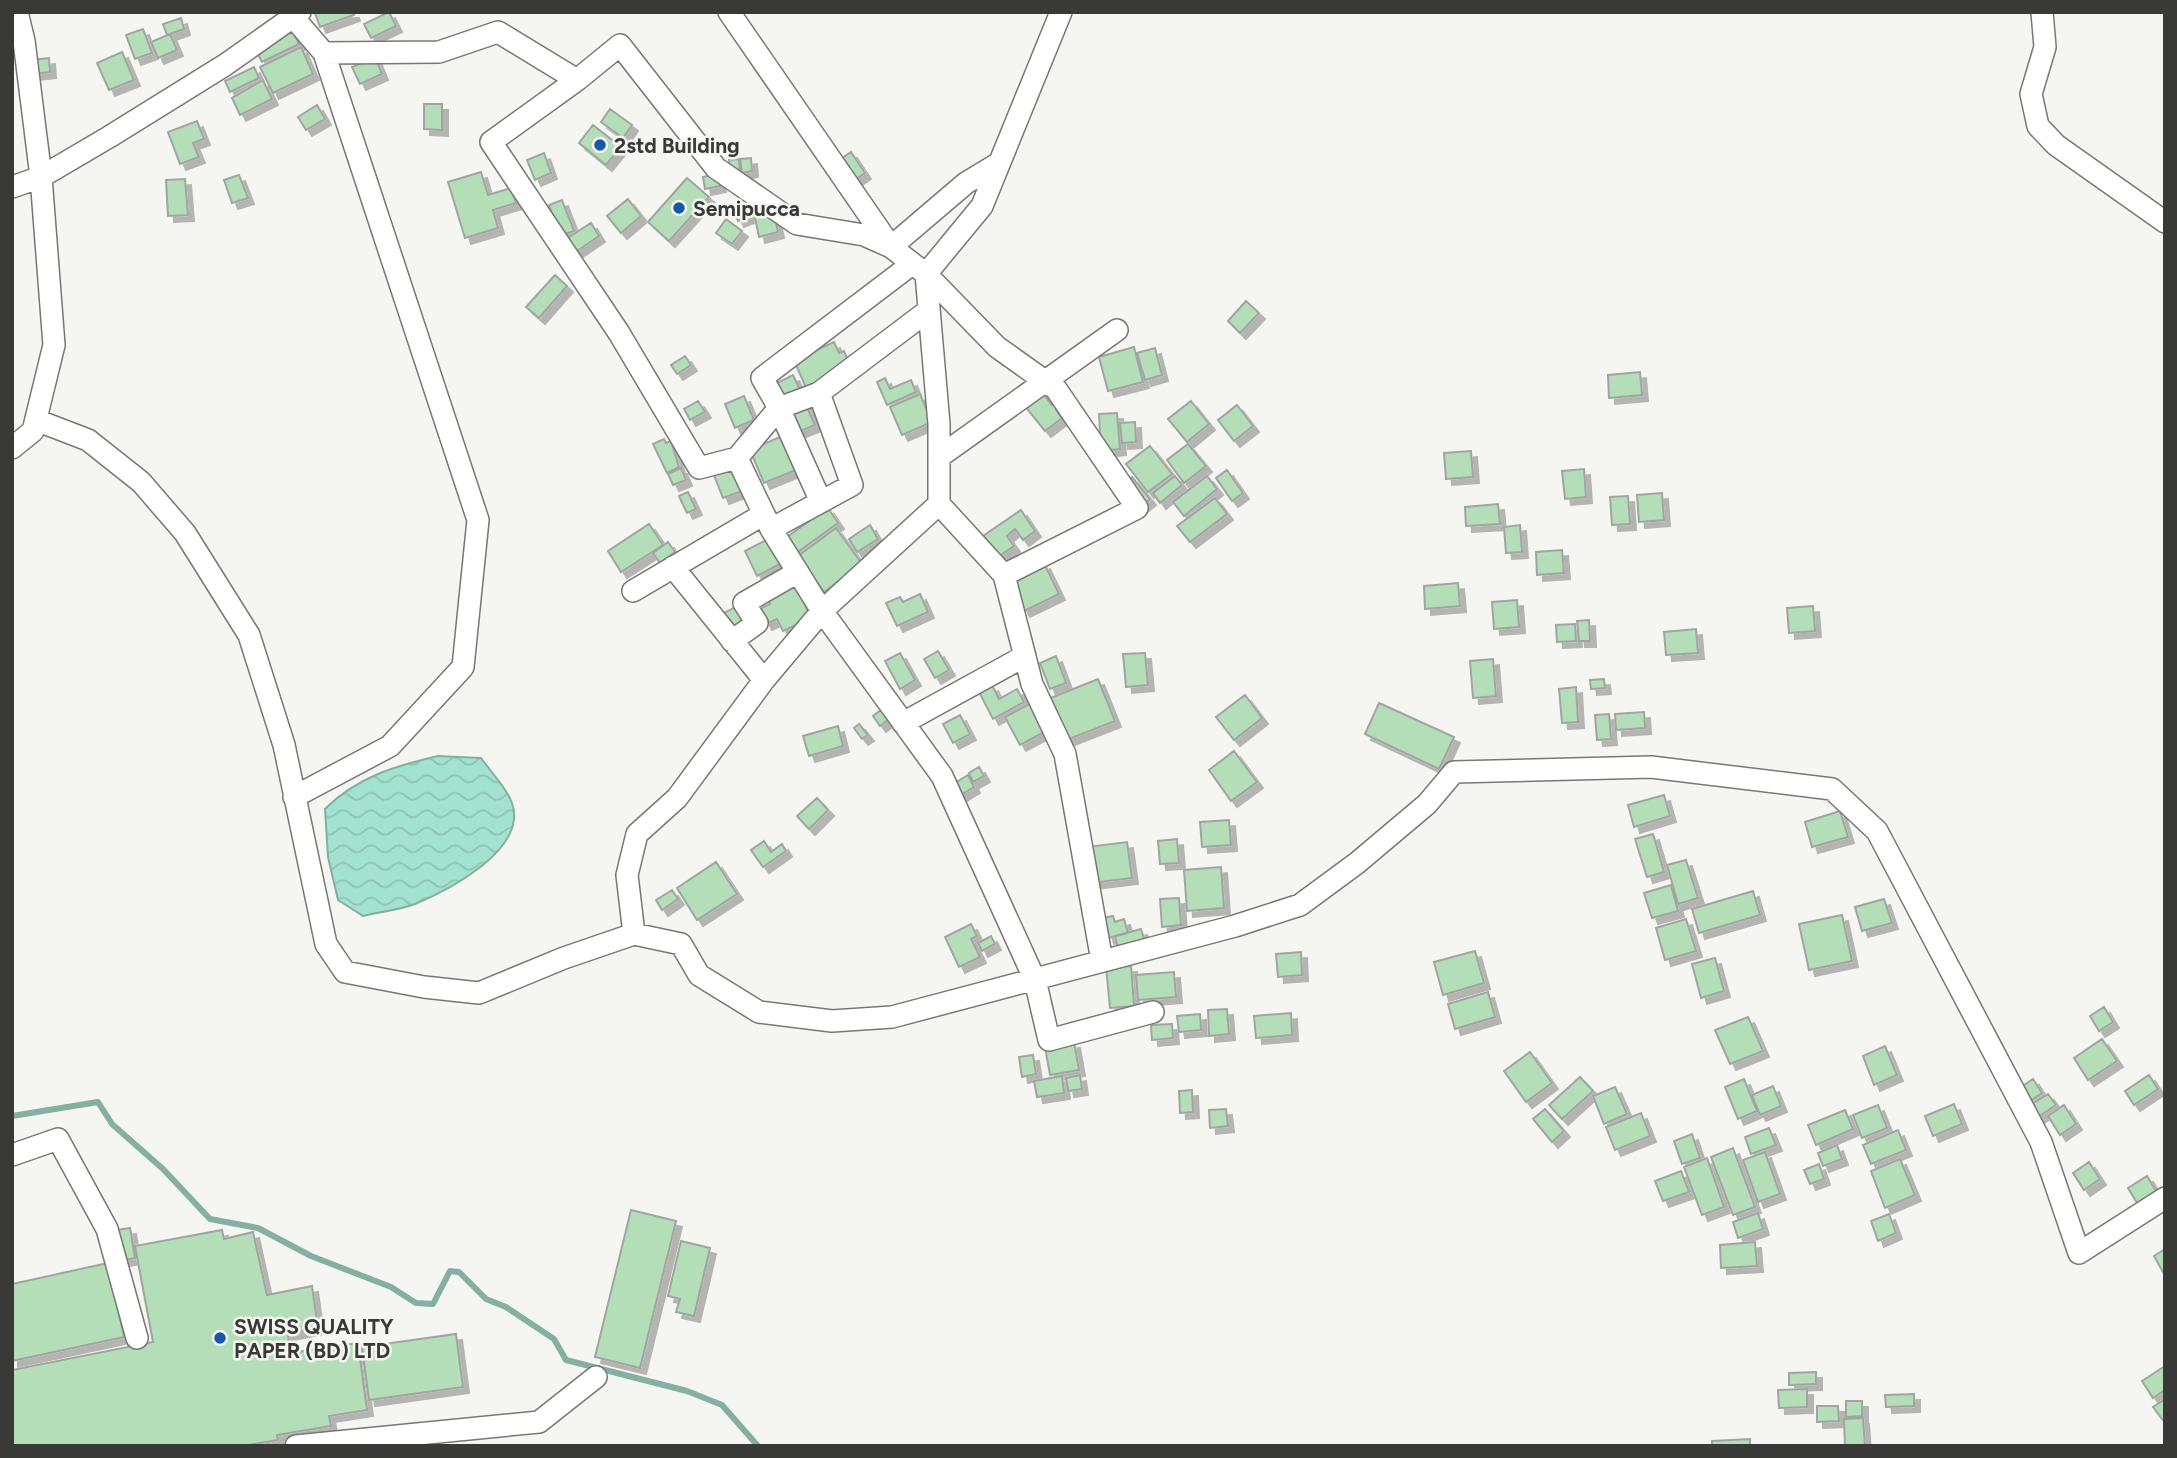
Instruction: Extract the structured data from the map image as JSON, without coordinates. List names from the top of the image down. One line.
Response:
{"places":["2std Building","Semipucca","SWISS QUALITY PAPER (BD) LTD"]}
